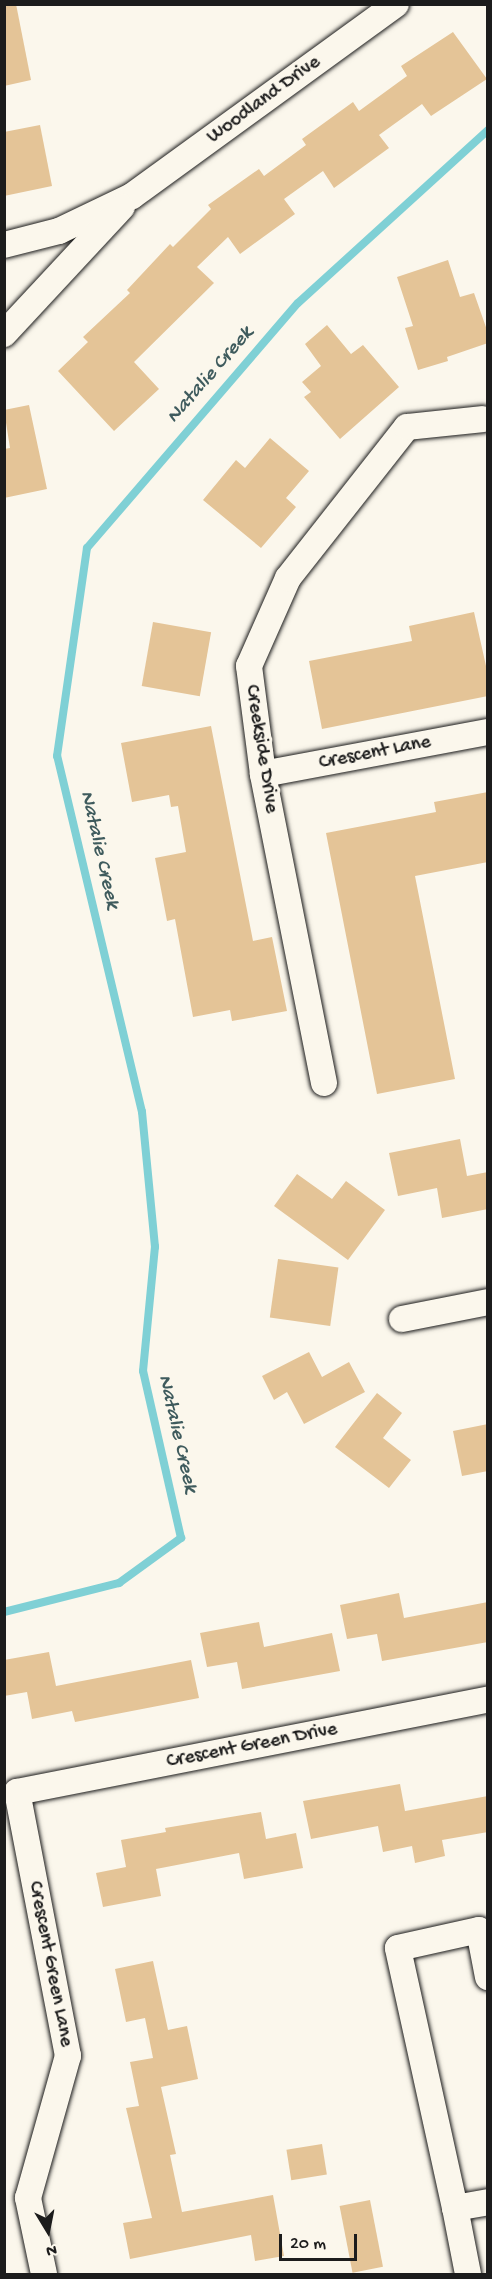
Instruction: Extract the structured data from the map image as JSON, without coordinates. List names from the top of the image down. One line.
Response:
{"streets":{"street":["Woodland Drive","Creekside Drive","Crescent Lane","Crescent Green Drive","Crescent Green Lane"]},"crossings":[["Creekside Drive","Crescent Lane"],["Crescent Green Drive","Crescent Green Lane"]],"water":["Natalie Creek"],"scale_bar":"20 m","north":"bottom"}
